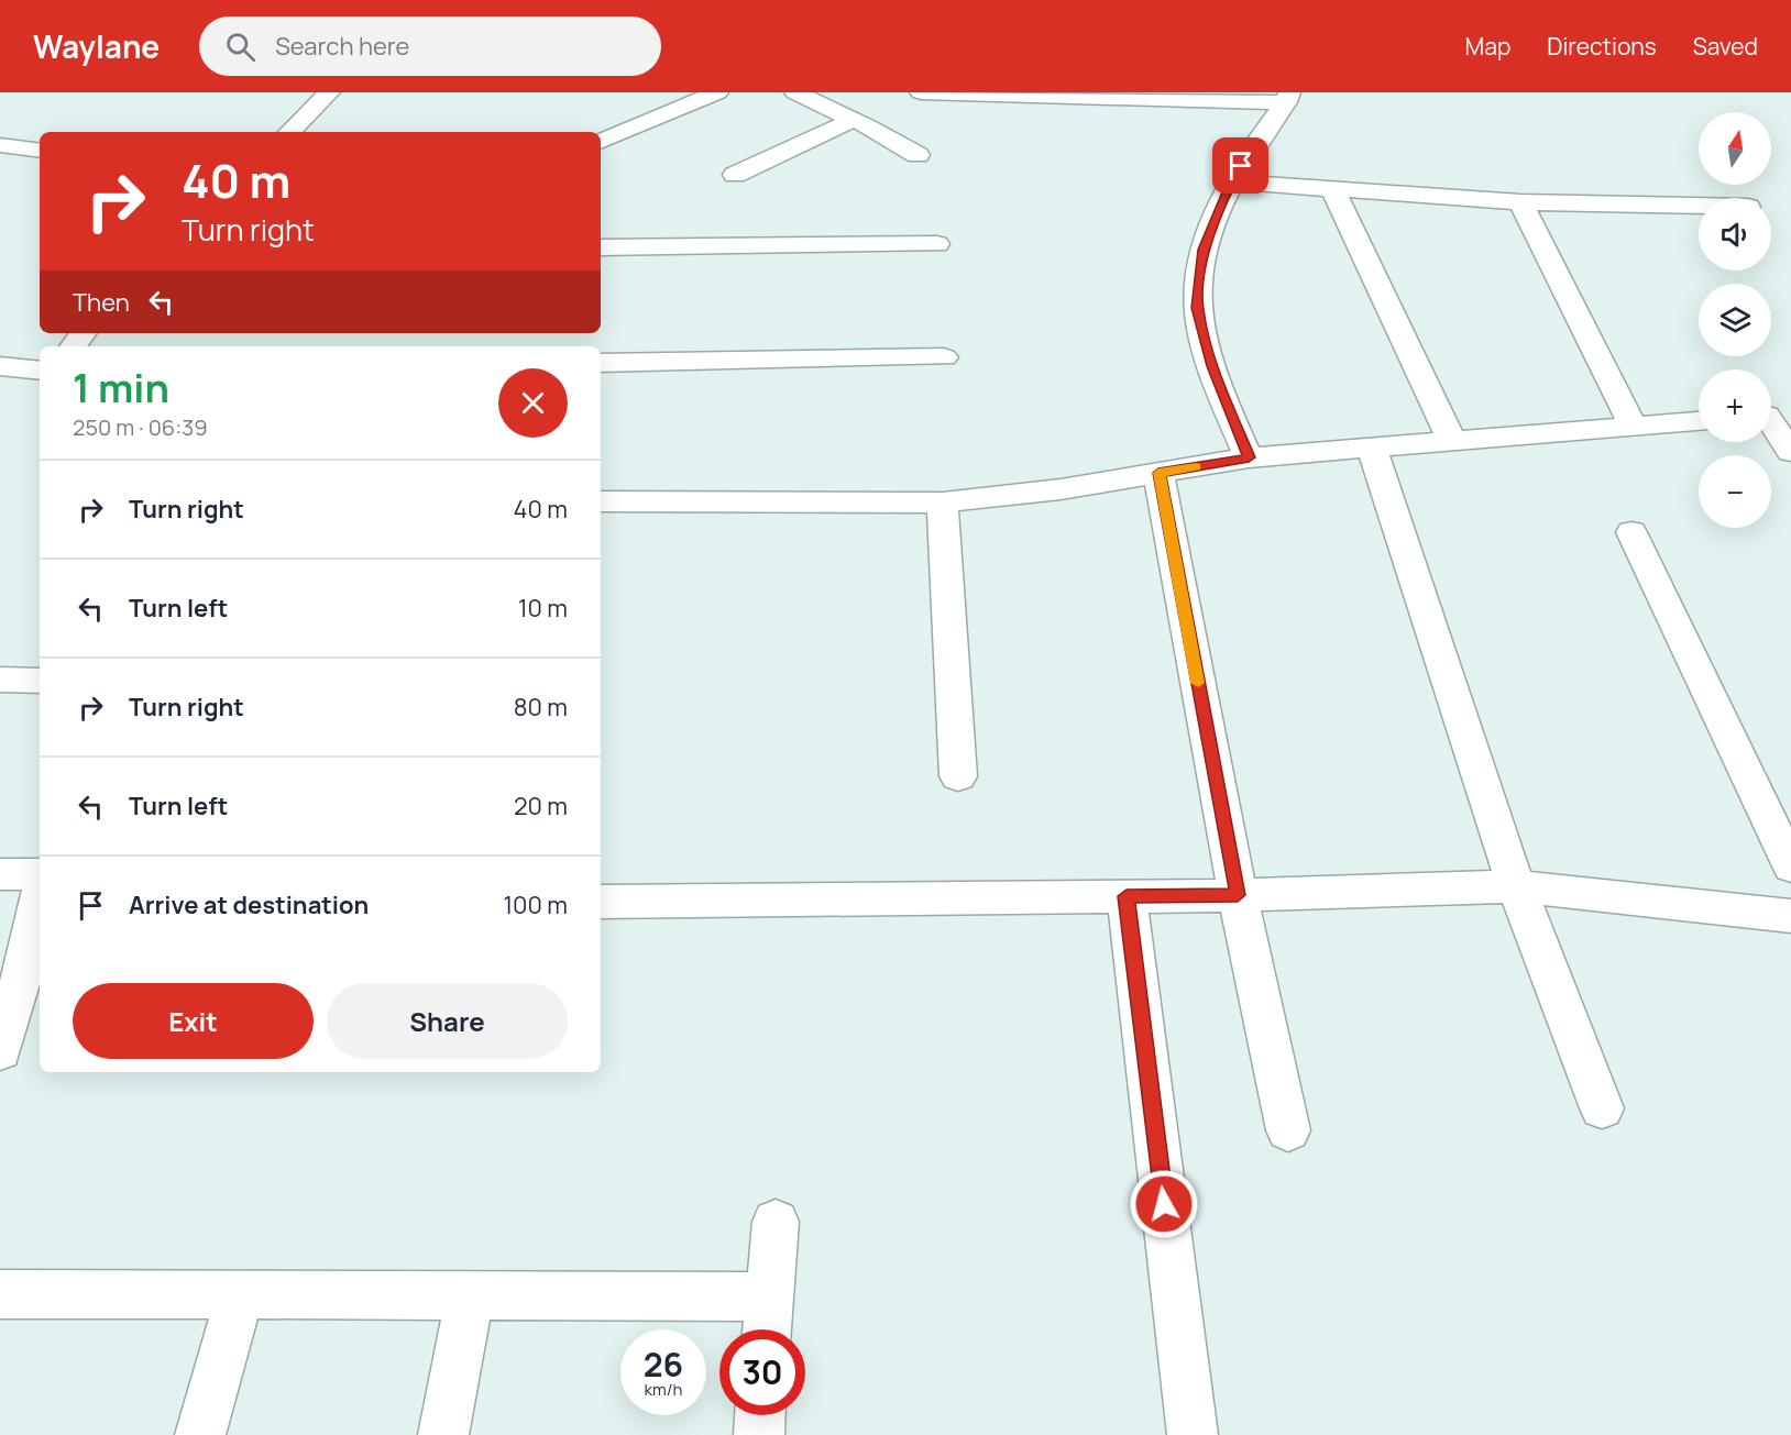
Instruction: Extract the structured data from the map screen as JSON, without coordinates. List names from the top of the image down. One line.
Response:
{"north":"top","page":{"header":"Waylane","search":"Search here","nav":["Map","Directions","Saved"],"map_buttons":["+","−"],"turn":["40 m","Turn right"],"then":"Then","heading":["1 min","250 m · 06:39"],"list":[{"name":"Turn right","value":"40 m"},{"name":"Turn left","value":"10 m"},{"name":"Turn right","value":"80 m"},{"name":"Turn left","value":"20 m"},{"name":"Arrive at destination","value":"100 m"}],"buttons":["Exit","Share"],"speed":"26 km/h","limit":"30"}}
